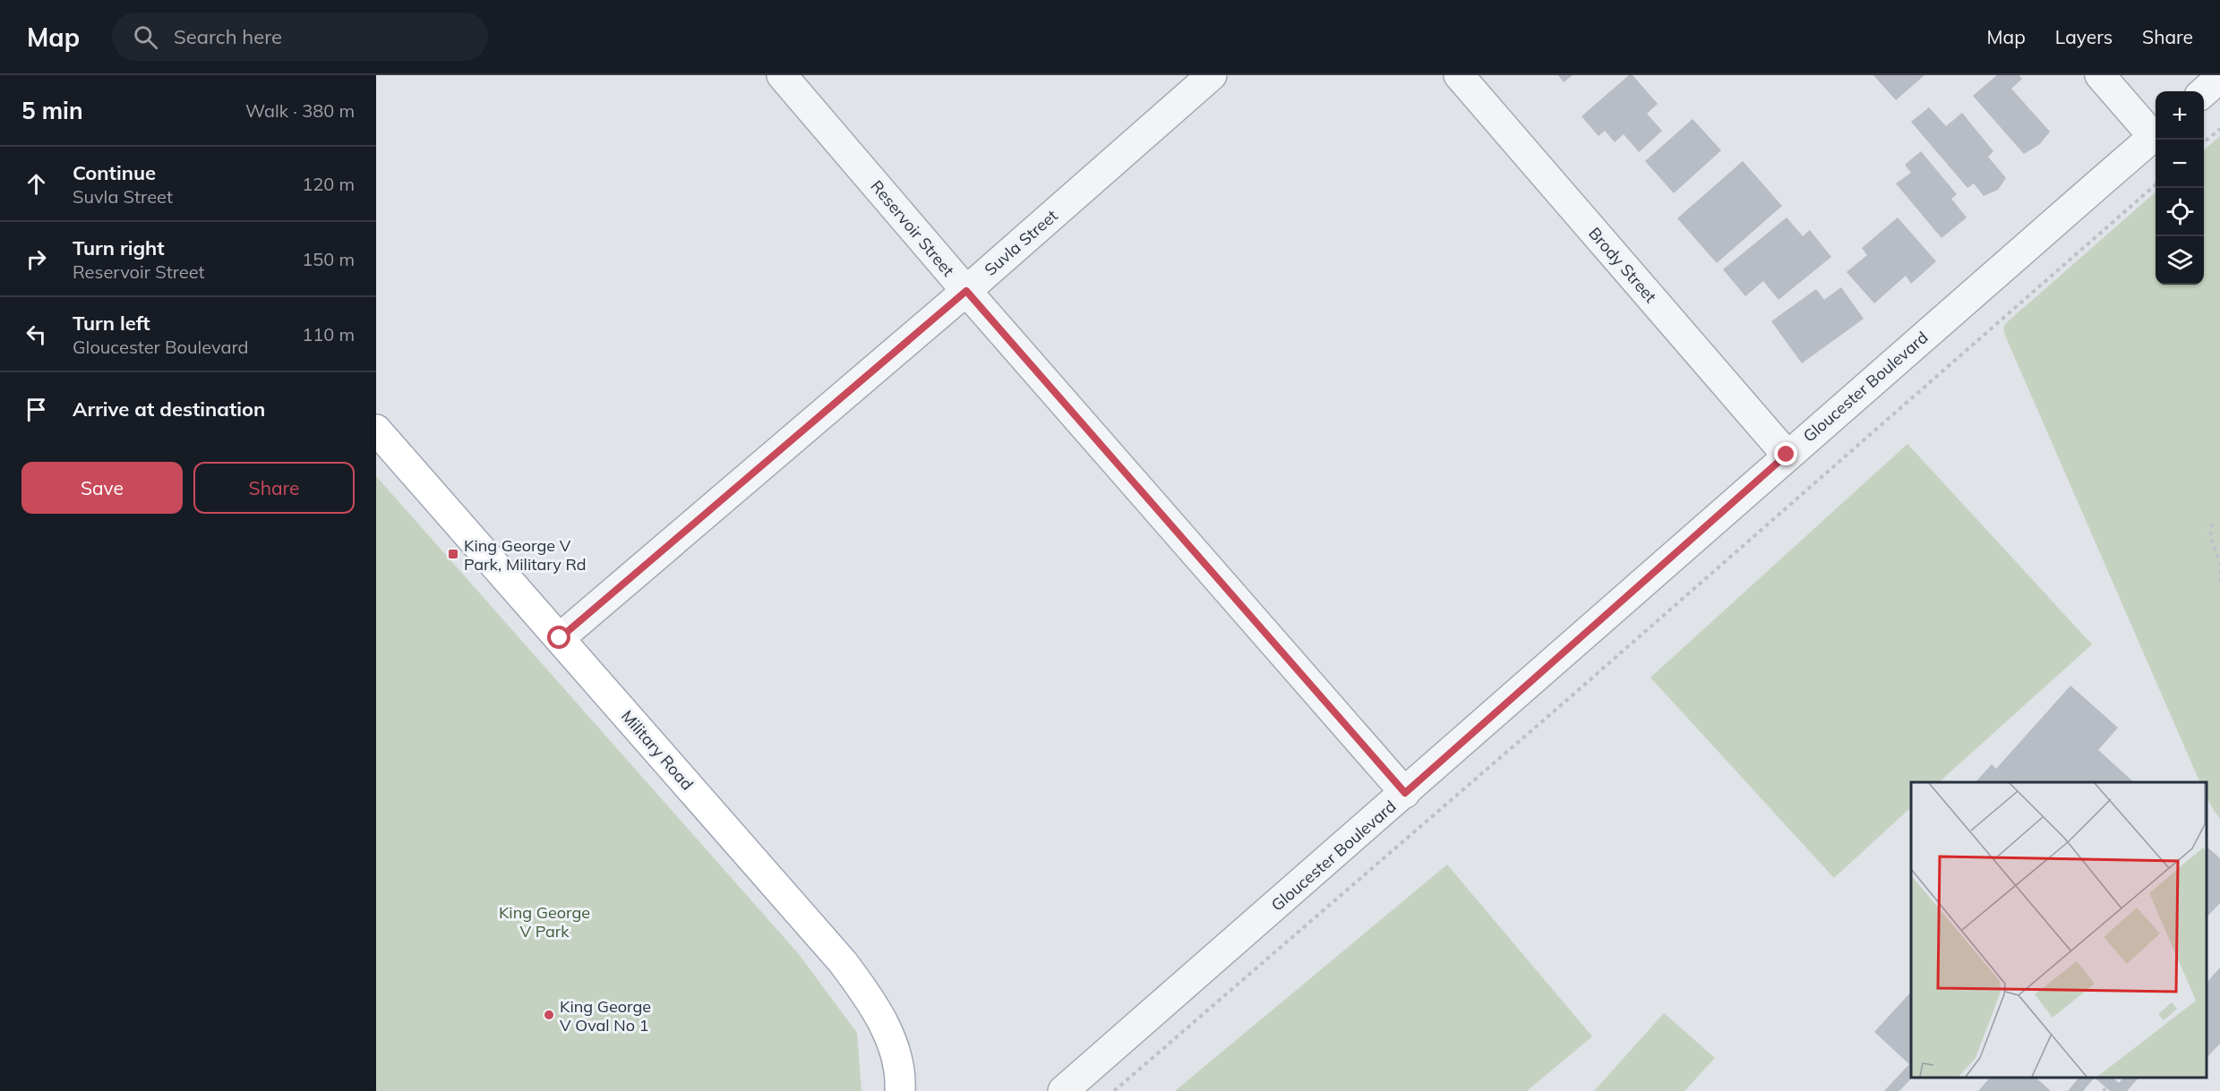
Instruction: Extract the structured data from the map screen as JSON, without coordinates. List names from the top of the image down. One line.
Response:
{"streets":{"main road":["Military Road"],"street":["Reservoir Street","Suvla Street","Brody Street","Gloucester Boulevard"]},"crossings":[["Reservoir Street","Suvla Street"],["Reservoir Street","Gloucester Boulevard"],["Suvla Street","Military Road"],["Brody Street","Gloucester Boulevard"]],"parks":["King George V Park"],"places":{"transit":["King George V Park, Military Rd"],"other":["King George V Oval No 1"]},"page":{"header":"Map","search":"Search here","nav":["Map","Layers","Share"],"heading":["5 min","Walk · 380 m"],"map_buttons":["+","−"],"list":[["Continue","Suvla Street","120 m"],["Turn right","Reservoir Street","150 m"],["Turn left","Gloucester Boulevard","110 m"],"Arrive at destination"],"buttons":["Save","Share"]}}
